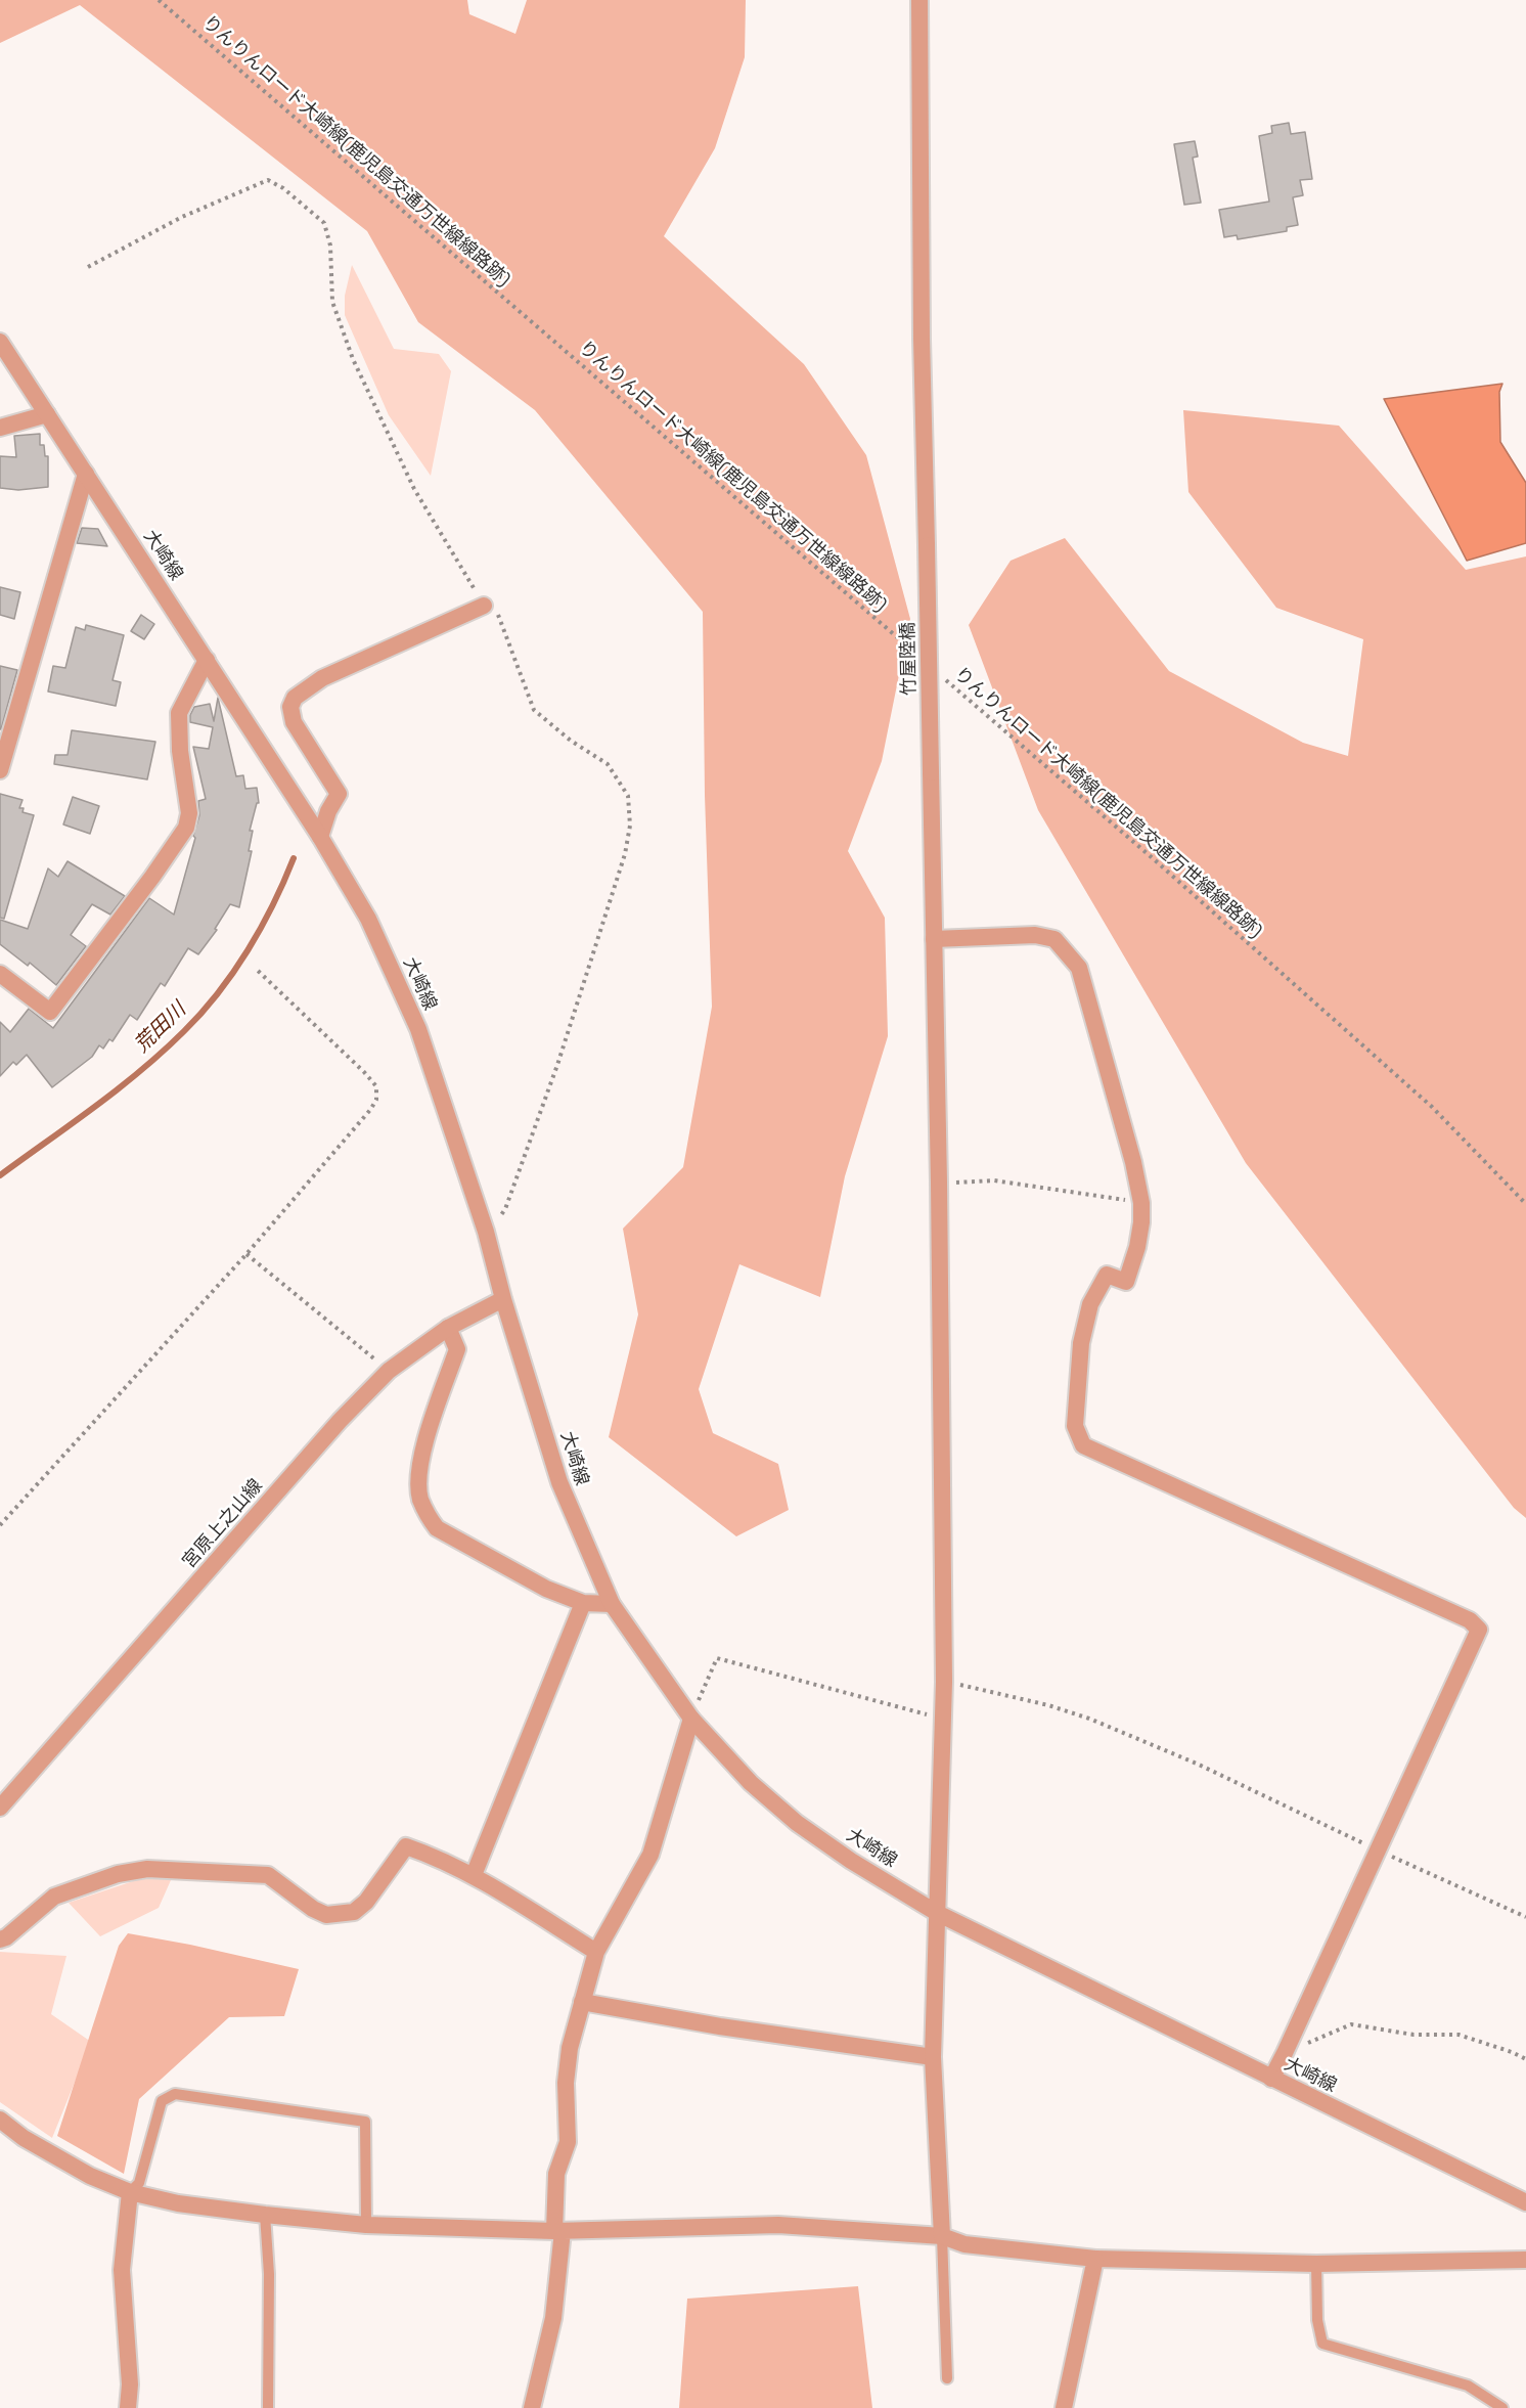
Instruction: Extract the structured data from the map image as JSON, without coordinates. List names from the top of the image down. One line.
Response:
{"streets":{"street":["大崎線","竹屋陸橋","宮原上之山線"],"path":["りんりんロード大崎線(鹿児島交通万世線線路跡)"]},"crossings":[["大崎線","竹屋陸橋"],["大崎線","宮原上之山線"]],"water":["荒田川"]}
